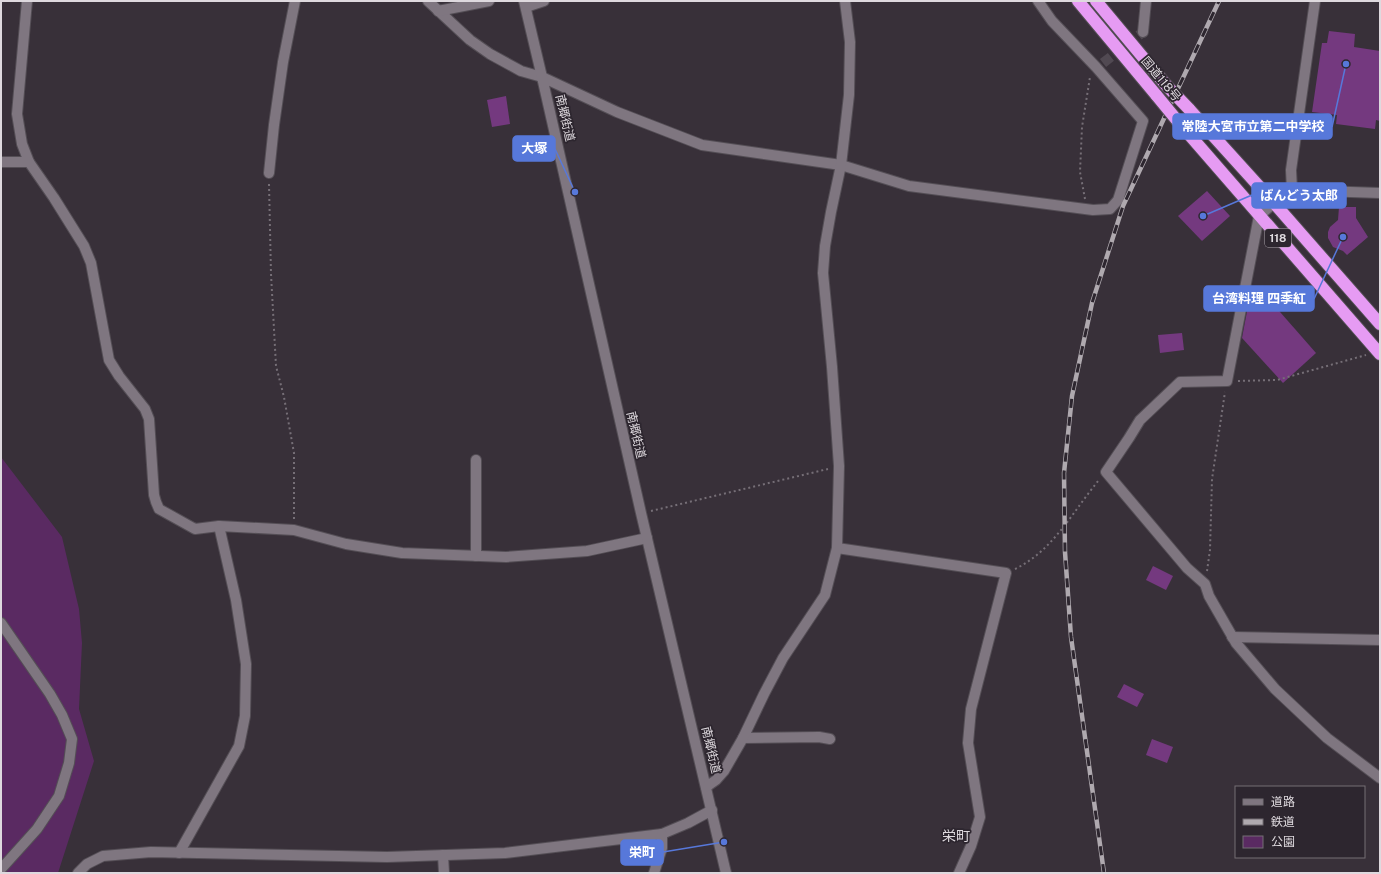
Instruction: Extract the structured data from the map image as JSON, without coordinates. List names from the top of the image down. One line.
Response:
{"streets":{"highway":["国道118号","118"],"street":["南郷街道"]},"districts":["栄町"],"places":["常陸大宮市立第二中学校","大塚","ばんどう太郎","台湾料理 四季紅","栄町"],"legend":["道路","鉄道","公園"]}
